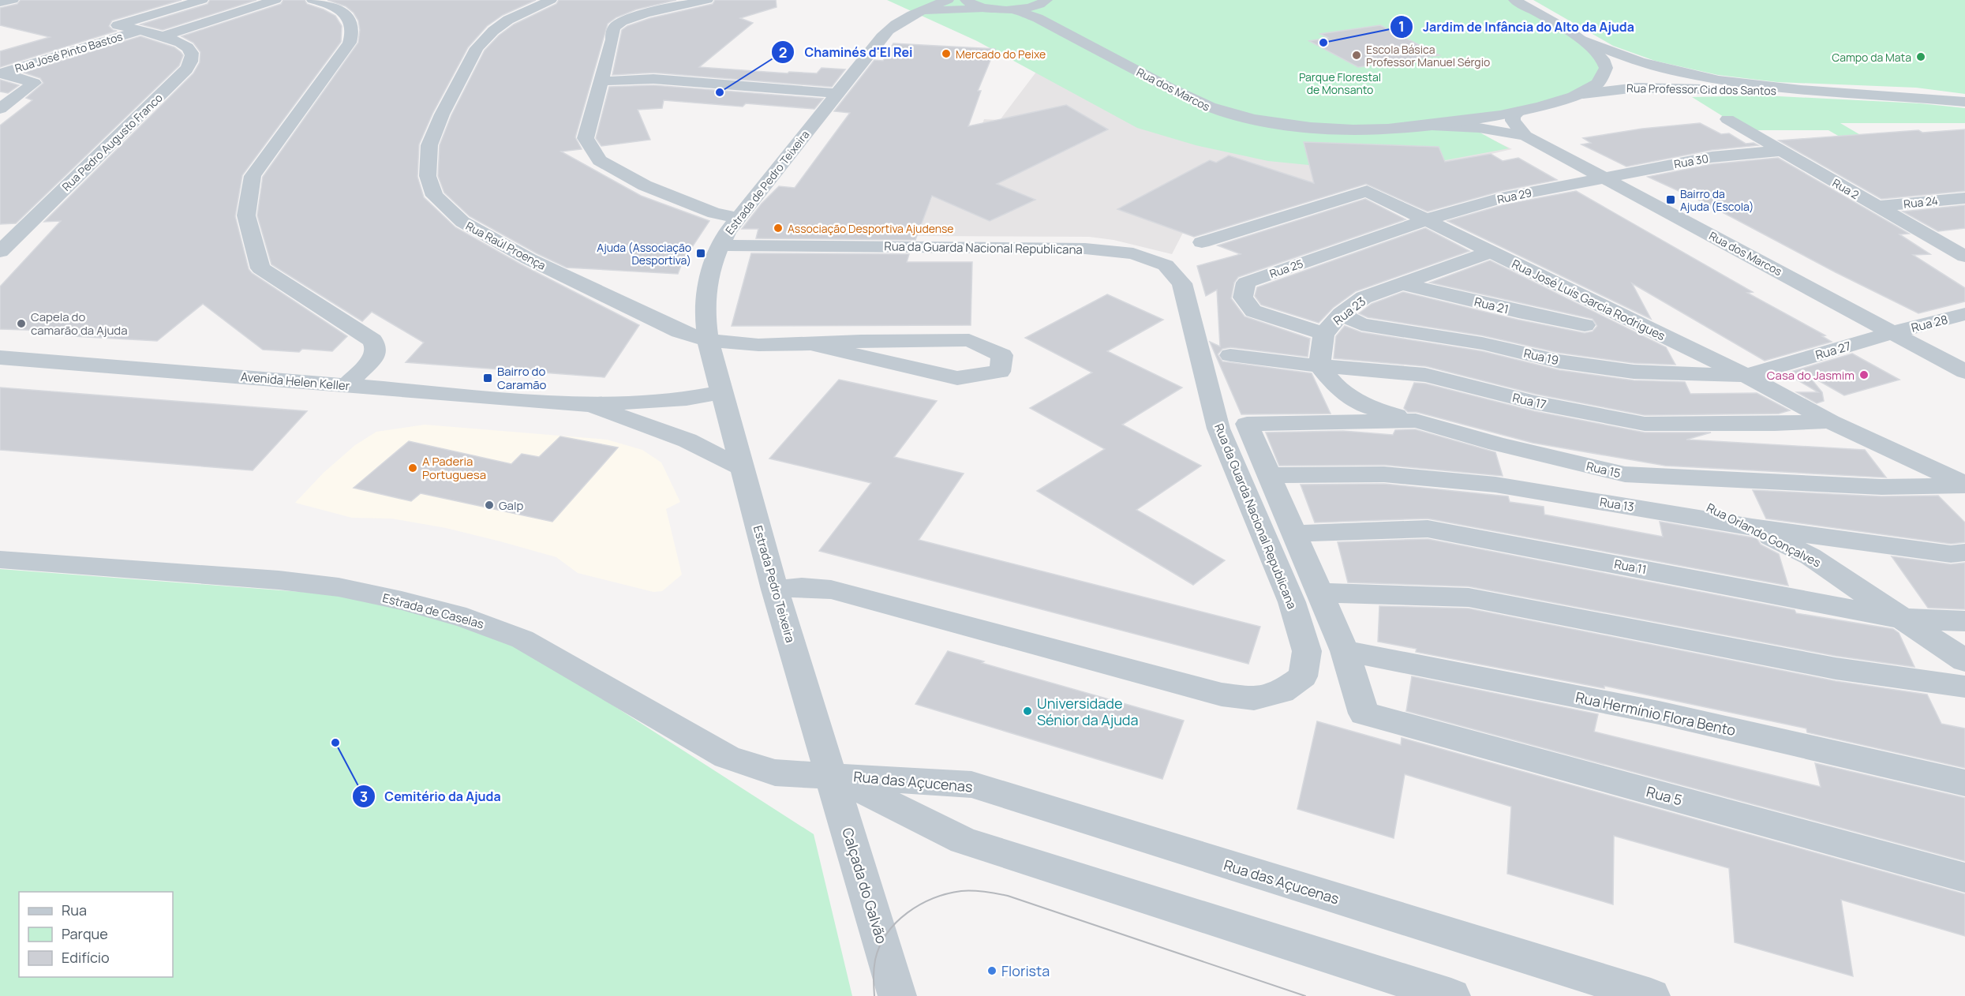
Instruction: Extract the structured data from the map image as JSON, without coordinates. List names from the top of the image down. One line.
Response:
{"streets":{"street":["Rua José Pinto Bastos","Rua dos Marcos","Rua Professor Cid dos Santos","Rua Pedro Augusto Franco","Rua 30","Estrada de Pedro Teixeira","Rua 2","Rua 29","Rua 24","Rua Raúl Proença","Rua da Guarda Nacional Republicana","Rua 25","Rua José Luís Garcia Rodrigues","Rua 21","Rua 23","Rua 28","Rua 27","Rua 19","Avenida Helen Keller","Rua 17","Rua 15","Rua 13","Rua Orlando Gonçalves","Rua 11","Estrada Pedro Teixeira","Estrada de Caselas","Rua Hermínio Flora Bento","Rua das Açucenas","Rua 5","Calçada do Galvão"]},"crossings":[["Rua dos Marcos","Rua Professor Cid dos Santos"],["Rua dos Marcos","Rua 30"],["Rua dos Marcos","Rua 29"],["Rua dos Marcos","Rua 28"],["Rua dos Marcos","Rua 27"],["Rua 30","Rua 2"],["Rua 30","Rua 29"],["Estrada de Pedro Teixeira","Rua Raúl Proença"],["Estrada de Pedro Teixeira","Rua da Guarda Nacional Republicana"],["Estrada de Pedro Teixeira","Avenida Helen Keller"],["Estrada de Pedro Teixeira","Estrada Pedro Teixeira"],["Rua 2","Rua 24"],["Rua 29","Rua 25"],["Rua 29","Rua José Luís Garcia Rodrigues"],["Rua da Guarda Nacional Republicana","Estrada Pedro Teixeira"],["Rua 25","Rua José Luís Garcia Rodrigues"],["Rua 25","Rua 23"],["Rua José Luís Garcia Rodrigues","Rua 23"],["Rua José Luís Garcia Rodrigues","Rua 27"],["Rua José Luís Garcia Rodrigues","Rua 19"],["Rua José Luís Garcia Rodrigues","Rua 17"],["Rua José Luís Garcia Rodrigues","Rua 15"],["Rua 21","Rua 23"],["Rua 23","Rua 19"],["Rua 23","Rua 17"],["Rua 28","Rua 27"],["Rua 27","Rua 19"],["Avenida Helen Keller","Estrada Pedro Teixeira"],["Rua 15","Rua 13"],["Rua 15","Rua Orlando Gonçalves"],["Rua 13","Rua Orlando Gonçalves"],["Rua Orlando Gonçalves","Rua 11"],["Estrada Pedro Teixeira","Estrada de Caselas"],["Estrada Pedro Teixeira","Rua das Açucenas"],["Estrada Pedro Teixeira","Calçada do Galvão"],["Estrada de Caselas","Rua das Açucenas"],["Estrada de Caselas","Calçada do Galvão"],["Rua Hermínio Flora Bento","Rua 5"],["Rua das Açucenas","Calçada do Galvão"]],"parks":["Parque Florestal de Monsanto"],"places":{"other":["Jardim de Infância do Alto da Ajuda","Mercado do Peixe","Escola Básica Professor Manuel Sérgio","Campo da Mata","Chaminés d'El Rei","Associação Desportiva Ajudense","Capela do camarão da Ajuda","Casa do Jasmim","A Paderia Portuguesa","Galp","Universidade Sénior da Ajuda","Cemitério da Ajuda","Florista"],"transit":["Bairro da Ajuda (Escola)","Ajuda (Associação Desportiva)","Bairro do Caramão"]},"legend":["Rua","Parque","Edifício"]}
